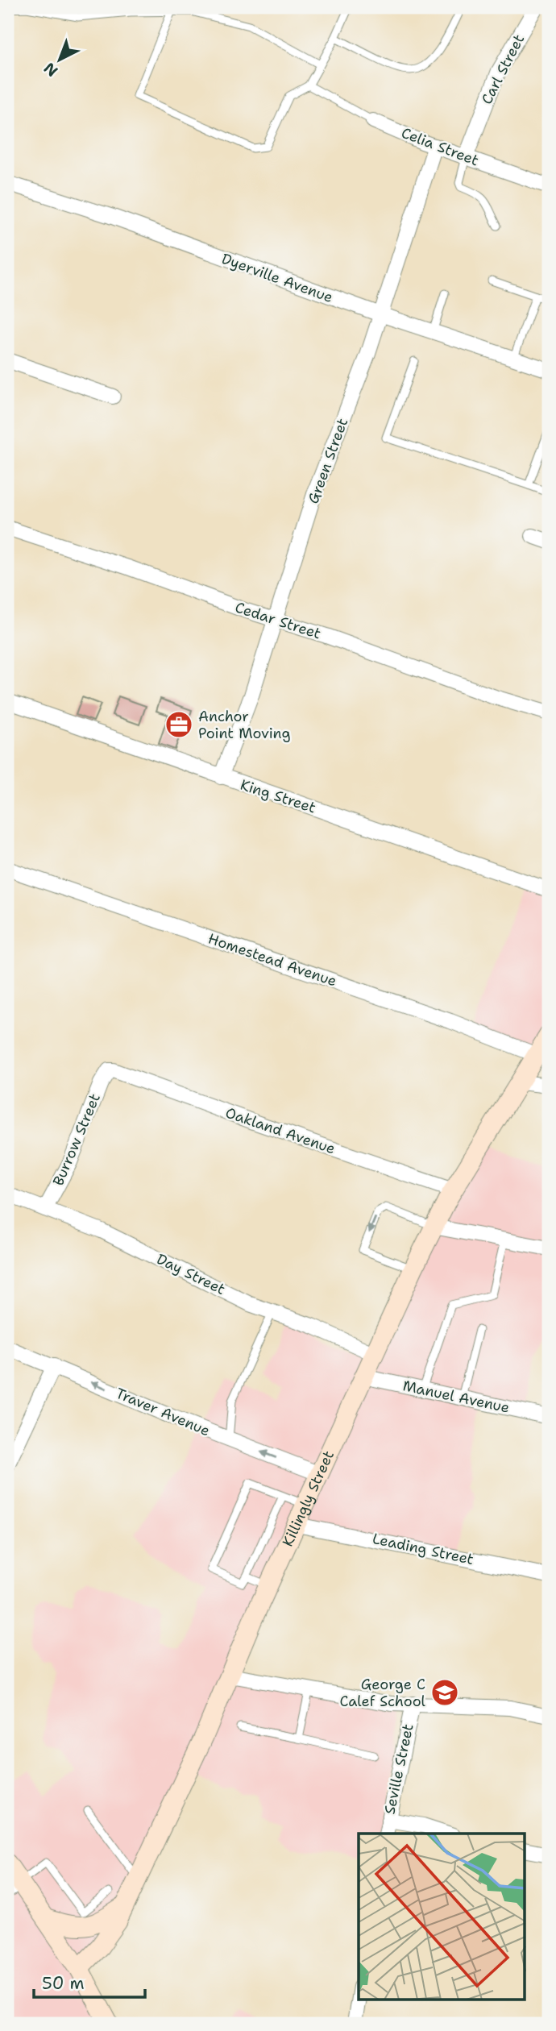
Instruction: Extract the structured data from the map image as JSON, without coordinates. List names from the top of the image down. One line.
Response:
{"streets":{"main road":["Killingly Street"],"street":["Carl Street","Celia Street","Dyerville Avenue","Green Street","Cedar Street","King Street","Homestead Avenue","Oakland Avenue","Burrow Street","Day Street","Manuel Avenue","Traver Avenue","Leading Street","Seville Street"]},"crossings":[["Carl Street","Celia Street"],["Celia Street","Green Street"],["Dyerville Avenue","Green Street"],["Green Street","Cedar Street"],["Green Street","King Street"],["Homestead Avenue","Killingly Street"],["Oakland Avenue","Burrow Street"],["Oakland Avenue","Killingly Street"],["Burrow Street","Day Street"],["Day Street","Killingly Street"],["Manuel Avenue","Killingly Street"],["Traver Avenue","Killingly Street"],["Killingly Street","Leading Street"]],"one_way":["Traver Avenue"],"places":{"office":["Anchor Point Moving"],"school or university":["George C Calef School"]},"scale_bar":"50 m","north":"bottom left"}
